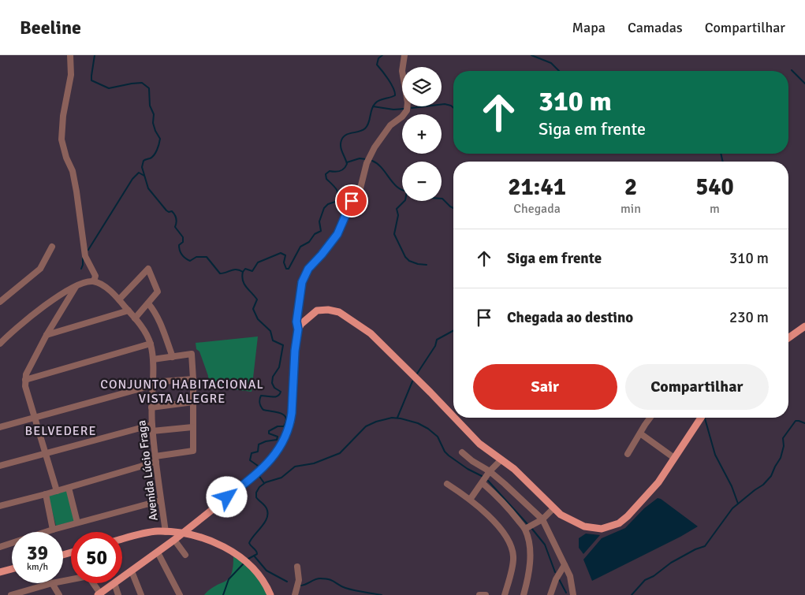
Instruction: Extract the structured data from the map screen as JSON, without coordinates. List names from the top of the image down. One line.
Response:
{"streets":{"street":["Avenida Lúcio Fraga"]},"districts":["CONJUNTO HABITACIONAL VISTA ALEGRE","BELVEDERE"],"page":{"header":"Beeline","nav":["Mapa","Camadas","Compartilhar"],"map_buttons":["+","−"],"turn":["310 m","Siga em frente"],"eta":["21:41","Chegada","2","min","540","m"],"list":[{"name":"Siga em frente","value":"310 m"},{"name":"Chegada ao destino","value":"230 m"}],"buttons":["Sair","Compartilhar"],"speed":"39 km/h","limit":"50"}}
